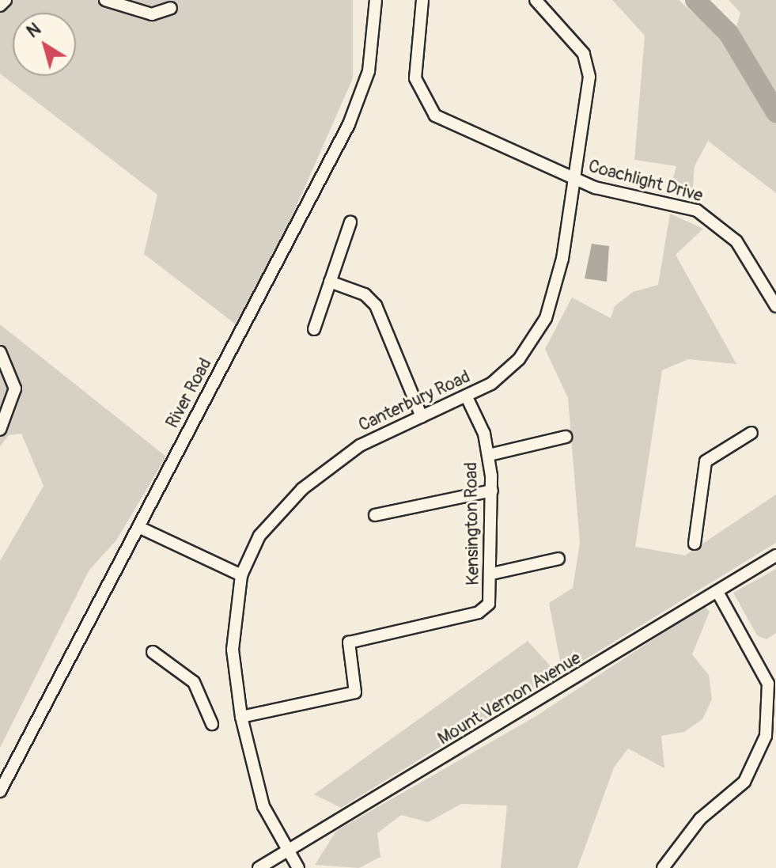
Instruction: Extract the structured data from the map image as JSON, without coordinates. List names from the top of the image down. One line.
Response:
{"streets":{"street":["Coachlight Drive","River Road","Canterbury Road","Kensington Road","Mount Vernon Avenue"]},"crossings":[["Coachlight Drive","Canterbury Road"],["Canterbury Road","Kensington Road"],["Canterbury Road","Mount Vernon Avenue"]],"north":"top left"}
